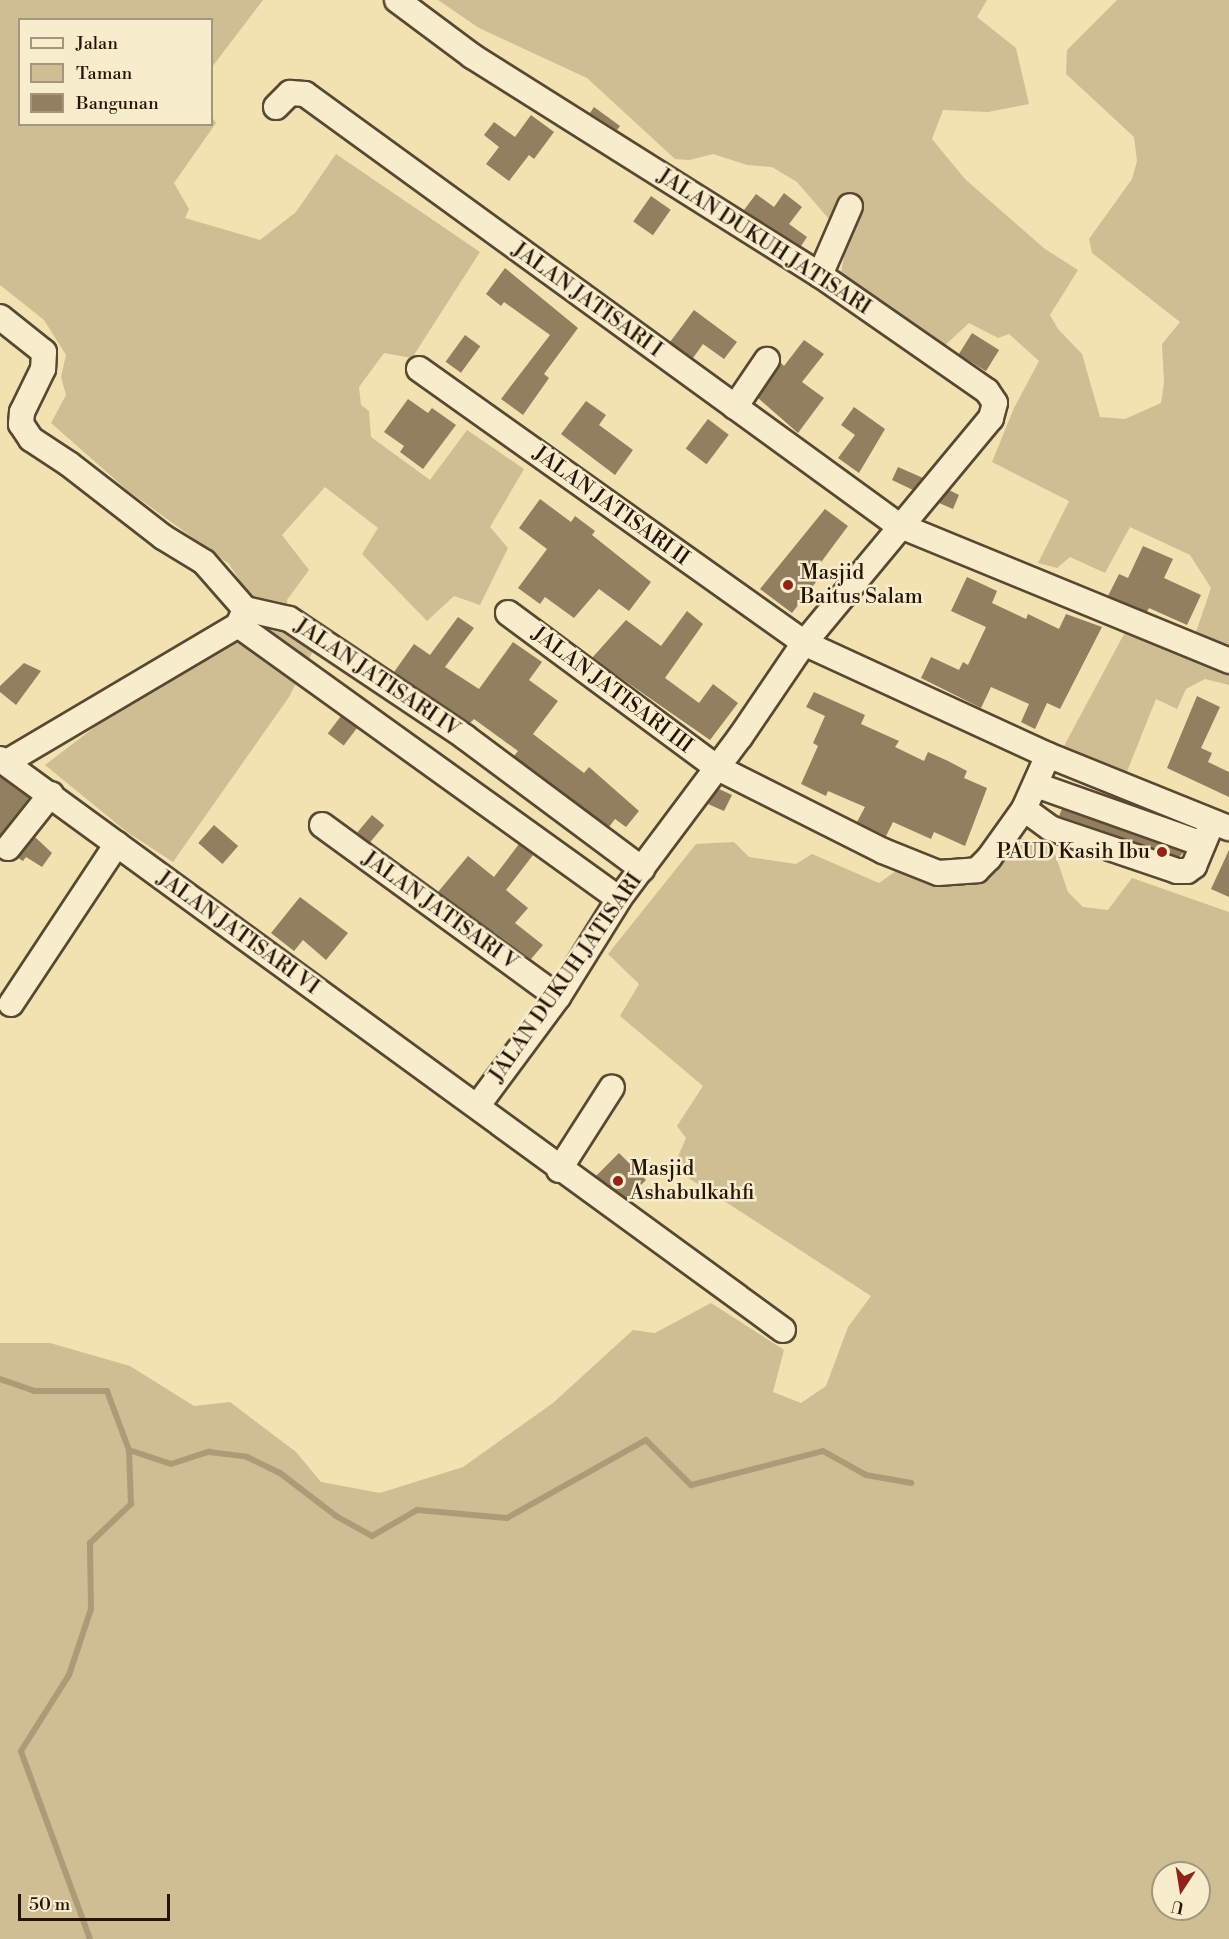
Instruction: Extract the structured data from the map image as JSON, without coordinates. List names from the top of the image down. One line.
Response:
{"streets":{"street":["JALAN DUKUH JATISARI","JALAN JATISARI I","JALAN JATISARI II","JALAN JATISARI IV","JALAN JATISARI III","JALAN JATISARI V","JALAN JATISARI VI"]},"crossings":[["JALAN DUKUH JATISARI","JALAN JATISARI I"],["JALAN DUKUH JATISARI","JALAN JATISARI II"],["JALAN DUKUH JATISARI","JALAN JATISARI IV"],["JALAN DUKUH JATISARI","JALAN JATISARI III"],["JALAN DUKUH JATISARI","JALAN JATISARI V"],["JALAN DUKUH JATISARI","JALAN JATISARI VI"]],"places":["Masjid Baitus Salam","PAUD Kasih Ibu","Masjid Ashabulkahfi"],"legend":["Jalan","Taman","Bangunan"],"scale_bar":"50 m","north":"bottom"}
